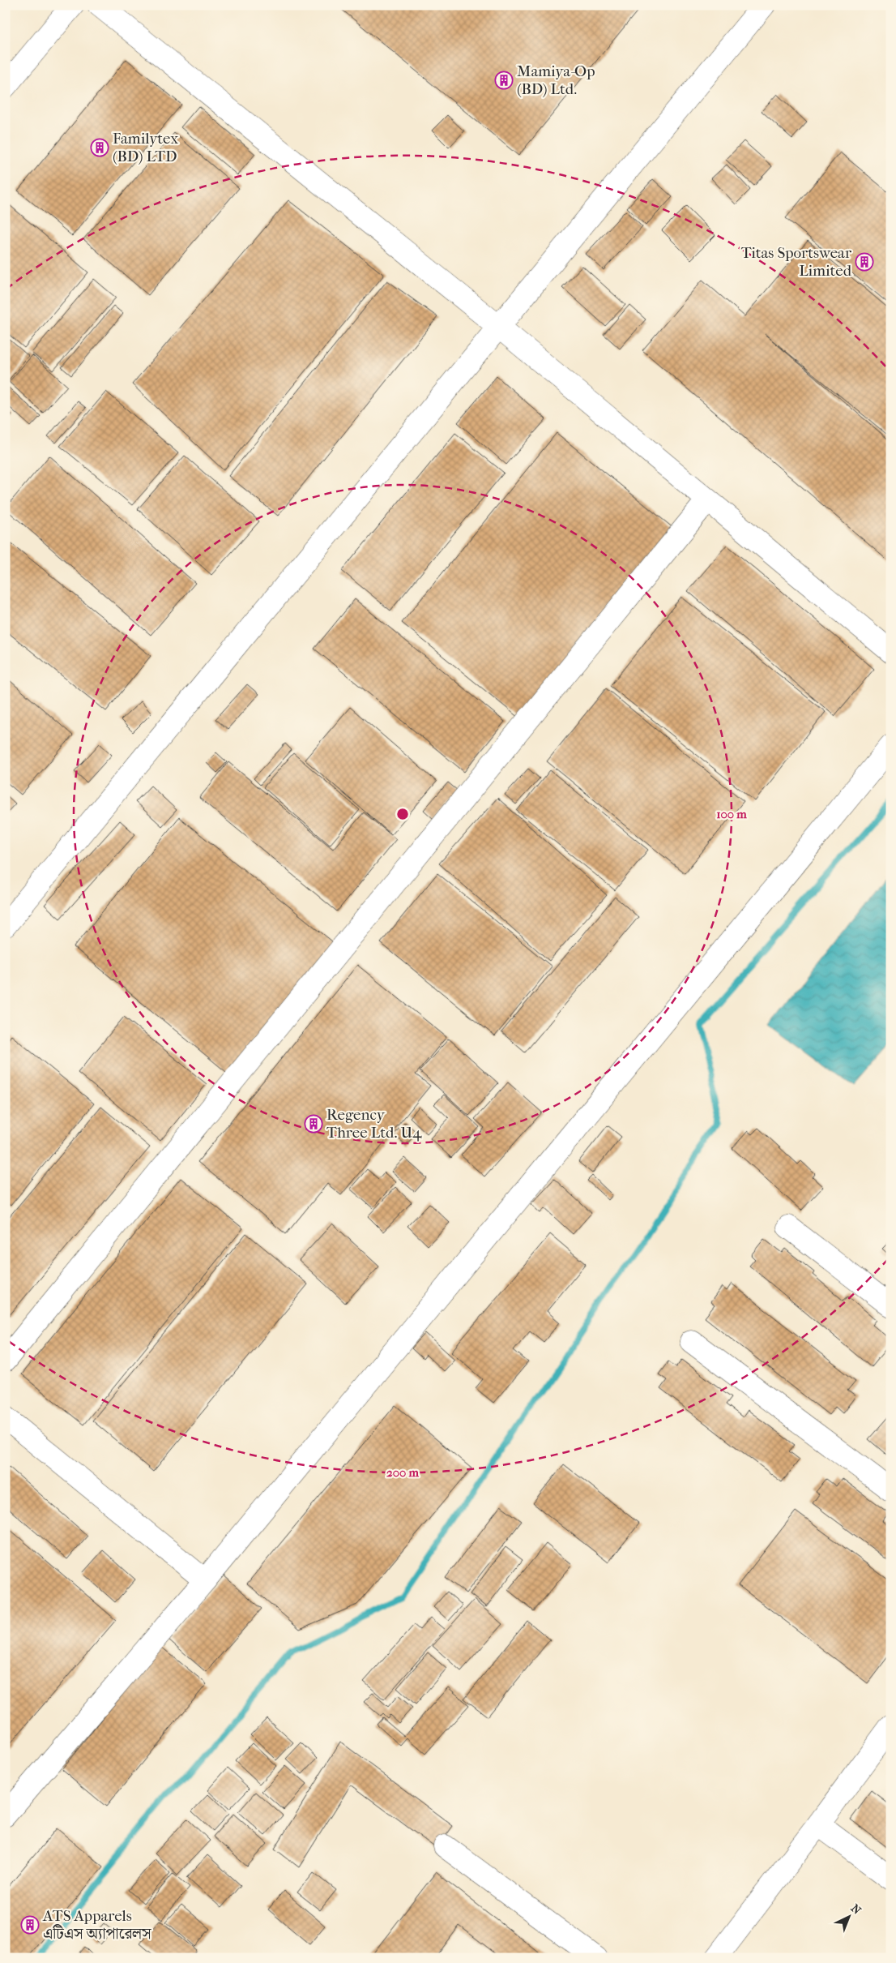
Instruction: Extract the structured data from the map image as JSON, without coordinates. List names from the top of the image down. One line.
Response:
{"places":{"building":["Mamiya-Op (BD) Ltd.","Familytex (BD) LTD","Titas Sportswear Limited","Regency Three Ltd. U4","ATS Apparels এটিএস অ্যাপারেলস"]},"north":"top right","rings":["100 m","200 m"]}
